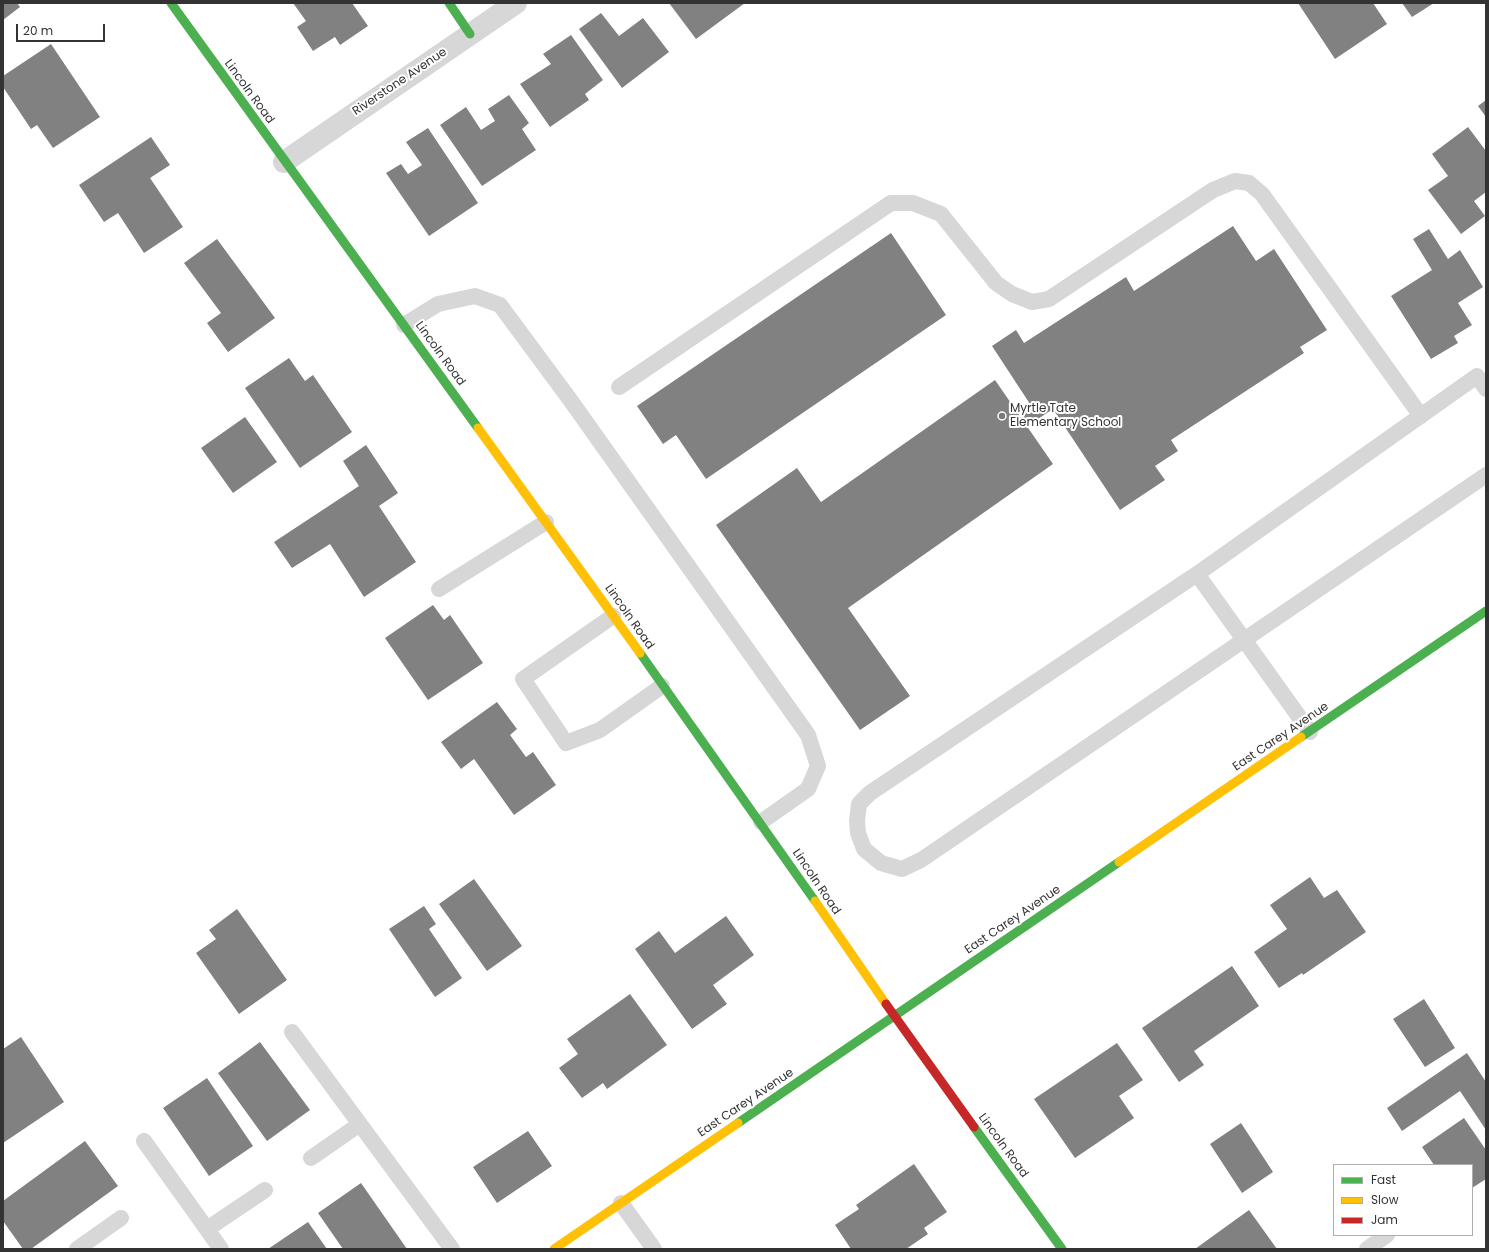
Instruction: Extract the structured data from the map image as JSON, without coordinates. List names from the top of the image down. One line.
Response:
{"streets":{"street":["Riverstone Avenue","Lincoln Road","East Carey Avenue"]},"crossings":[["Riverstone Avenue","Lincoln Road"],["Lincoln Road","East Carey Avenue"]],"places":["Myrtle Tate Elementary School"],"legend":["Fast","Slow","Jam"],"scale_bar":"20 m"}
